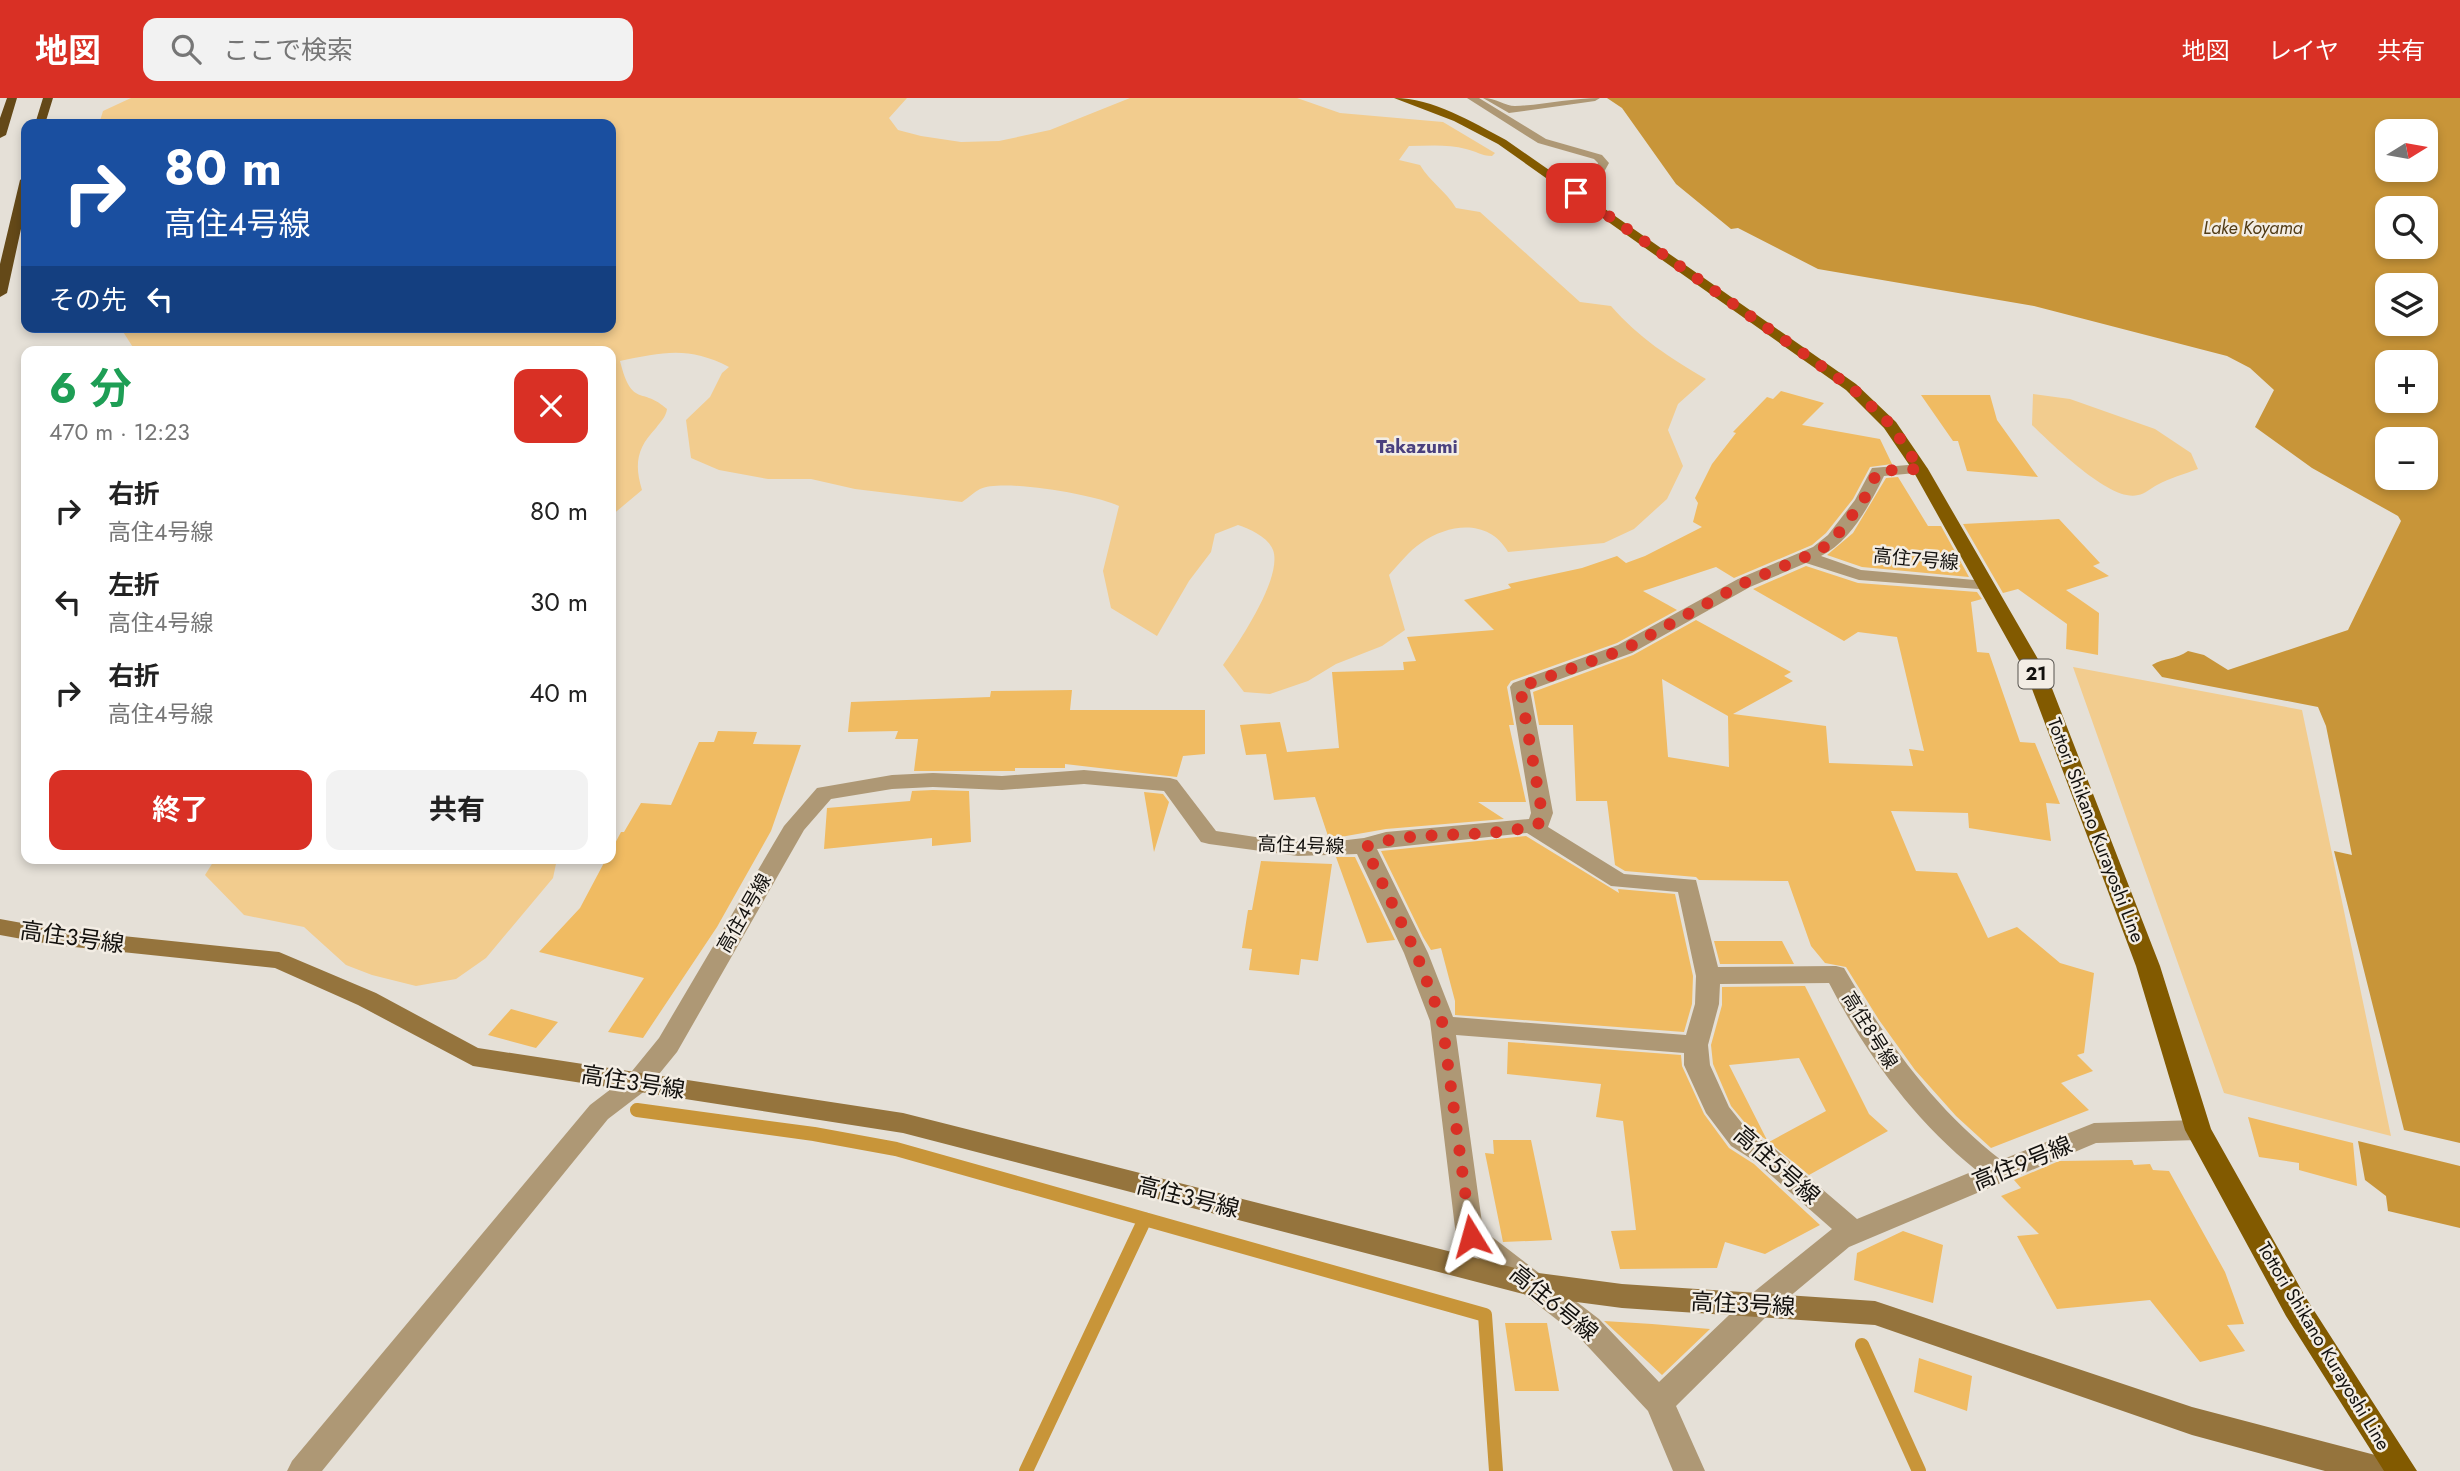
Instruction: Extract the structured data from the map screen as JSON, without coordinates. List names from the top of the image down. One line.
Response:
{"streets":{"main road":["21","Tottori Shikano Kurayoshi Line"],"street":["高住7号線","高住4号線","高住3号線","高住8号線","高住9号線","高住5号線","高住6号線"]},"crossings":[["高住7号線","Tottori Shikano Kurayoshi Line"],["Tottori Shikano Kurayoshi Line","高住9号線"],["高住4号線","高住3号線"],["高住4号線","高住5号線"],["高住4号線","高住6号線"],["高住3号線","高住6号線"],["高住8号線","高住9号線"],["高住8号線","高住5号線"],["高住9号線","高住5号線"]],"districts":["Takazumi"],"water":["Lake Koyama"],"north":"right","page":{"header":"地図","search":"ここで検索","nav":["地図","レイヤ","共有"],"map_buttons":["+","−"],"turn":["80 m","高住4号線"],"then":"その先","heading":["6 分","470 m · 12:23"],"list":[{"name":"右折","note":"高住4号線","value":"80 m"},{"name":"左折","note":"高住4号線","value":"30 m"},{"name":"右折","note":"高住4号線","value":"40 m"}],"buttons":["終了","共有"]}}
